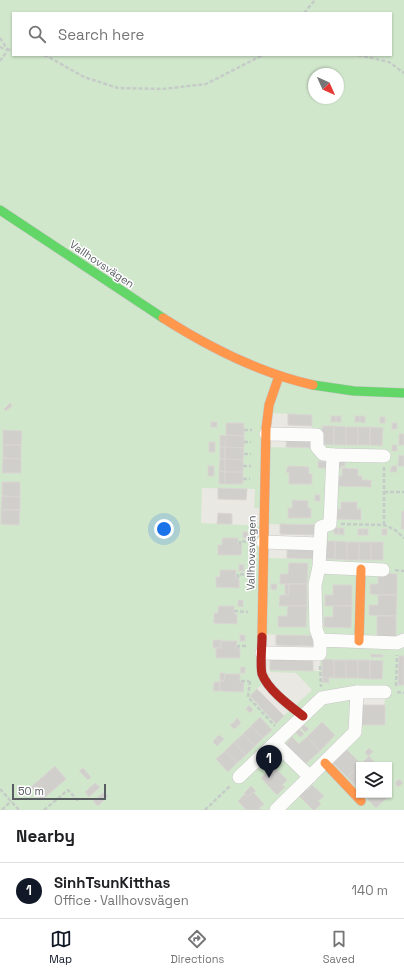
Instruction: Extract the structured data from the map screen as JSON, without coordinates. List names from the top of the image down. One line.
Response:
{"streets":{"street":["Vallhovsvägen"]},"scale_bar":"50 m","north":"bottom right","page":{"search":"Search here","pins":"1","scale":"50 m","heading":"Nearby","list":[{"mark":"1","name":"SinhTsunKitthas","note":"Office · Vallhovsvägen","value":"140 m"}],"nav":["Map","Directions","Saved"]}}
